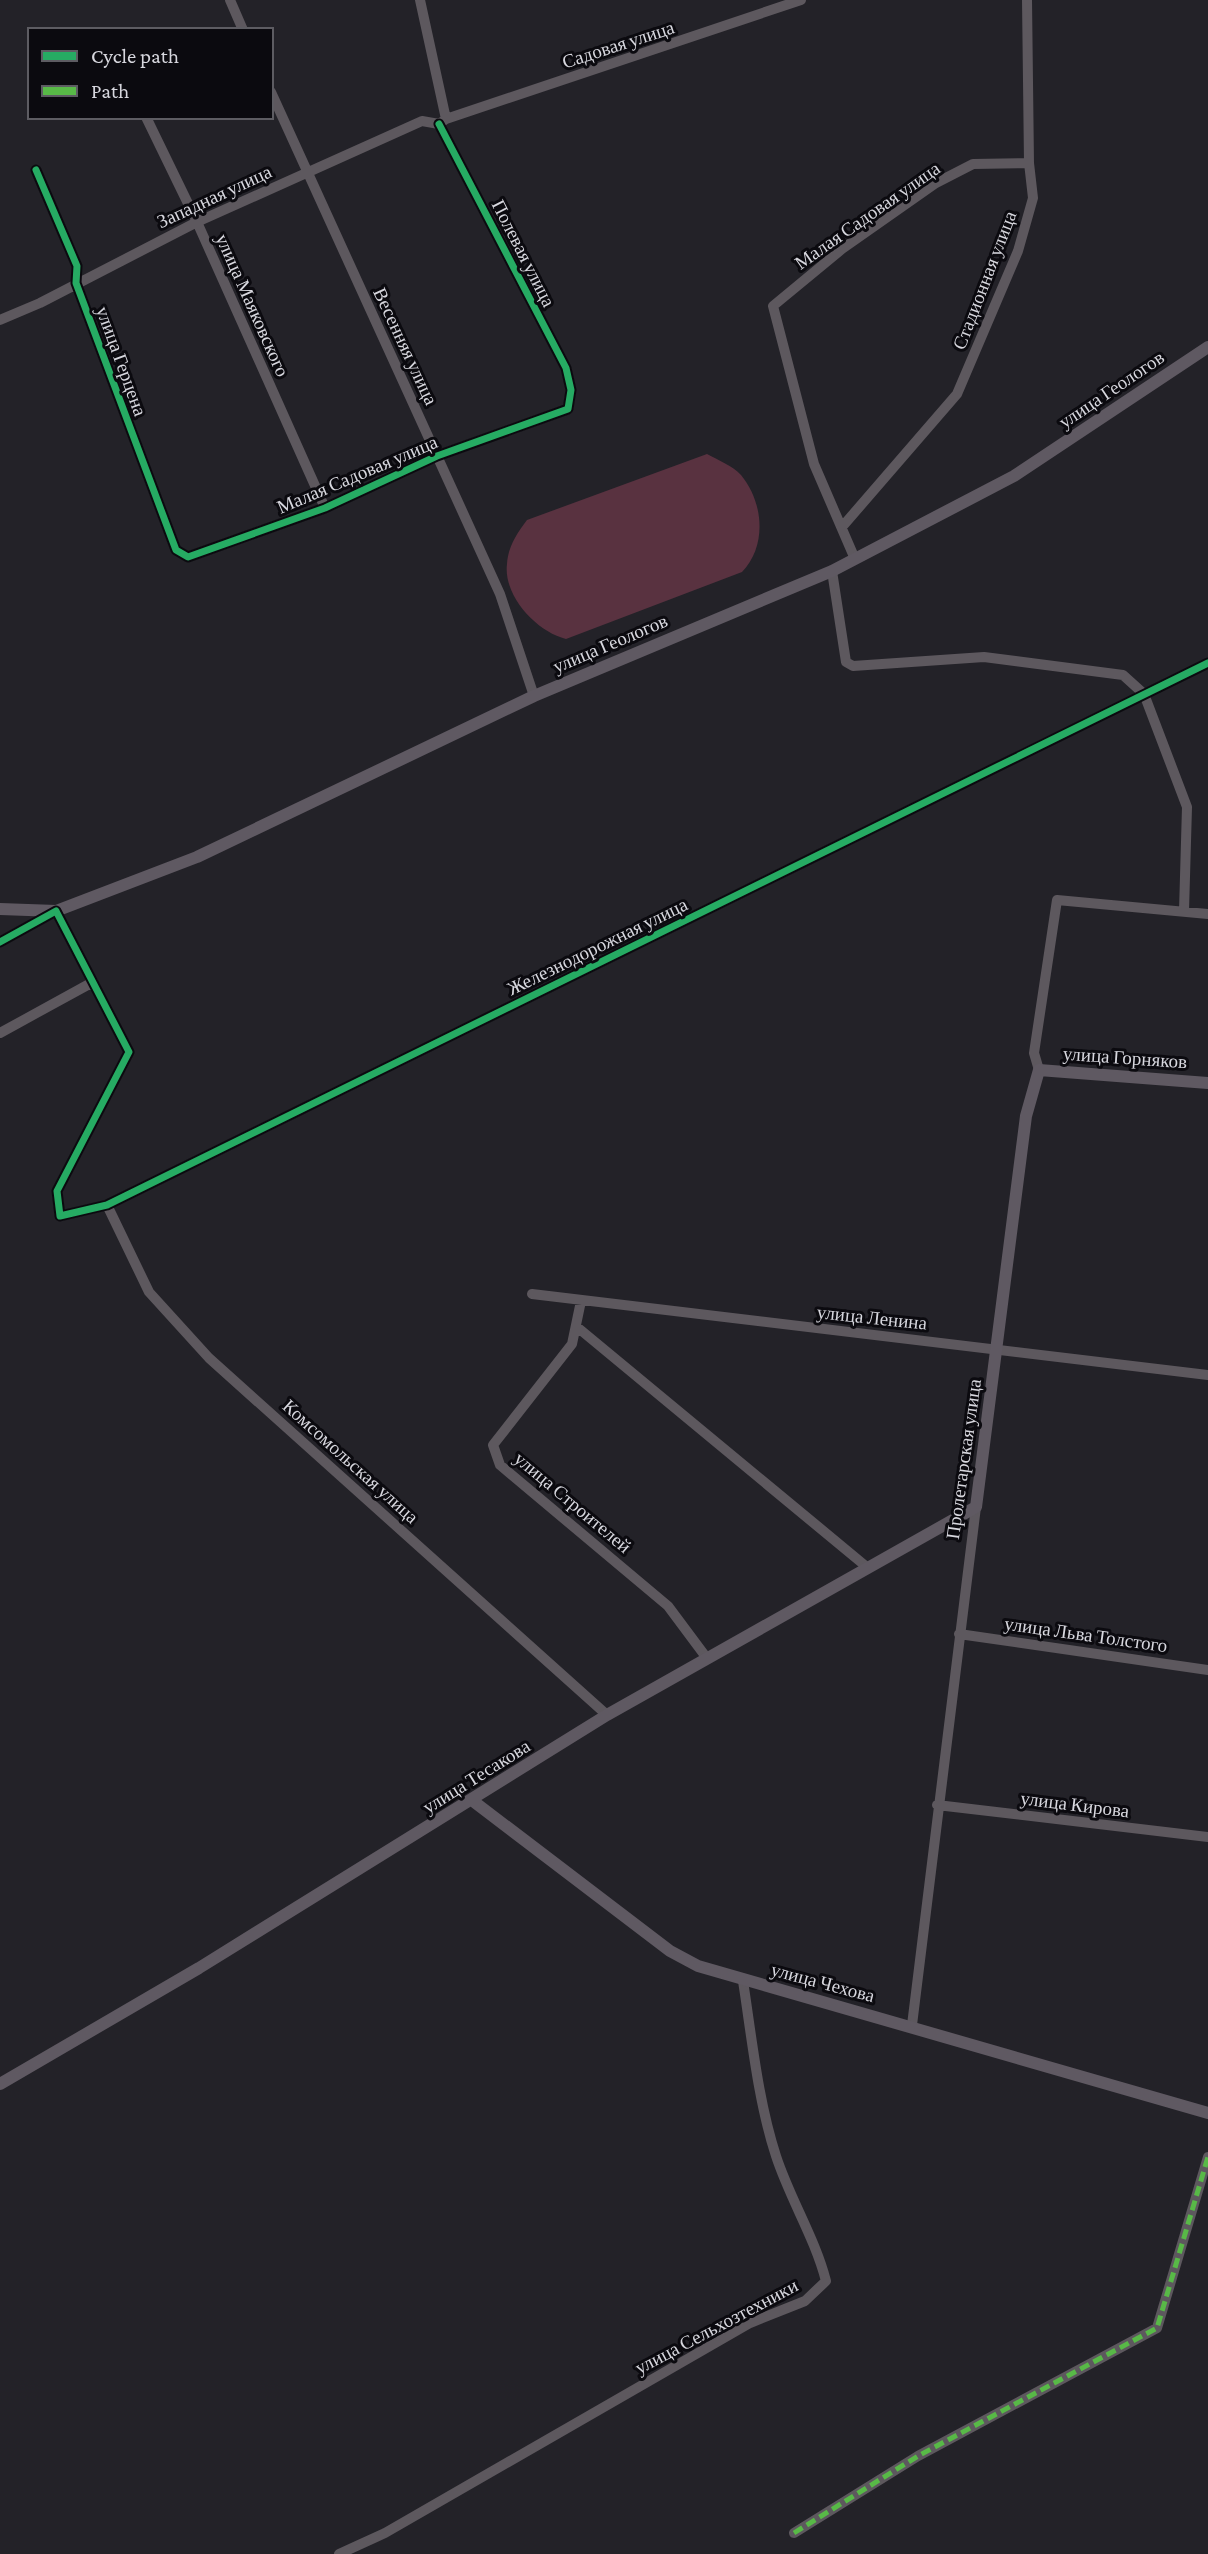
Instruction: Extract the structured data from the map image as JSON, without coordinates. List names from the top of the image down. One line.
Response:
{"streets":{"main road":["улица Геологов","улица Горняков","Пролетарская улица","улица Тесакова","улица Чехова"],"street":["Садовая улица","Западная улица","Малая Садовая улица","Полевая улица","Стадионная улица","улица Маяковского","Весенняя улица","улица Герцена","Железнодорожная улица","улица Ленина","Комсомольская улица","улица Строителей","улица Льва Толстого","улица Кирова","улица Сельхозтехники"]},"crossings":[["Садовая улица","Западная улица"],["Садовая улица","Полевая улица"],["Западная улица","Полевая улица"],["Западная улица","улица Маяковского"],["Западная улица","Весенняя улица"],["Западная улица","улица Герцена"],["Малая Садовая улица","Полевая улица"],["Малая Садовая улица","Стадионная улица"],["Малая Садовая улица","улица Маяковского"],["Малая Садовая улица","Весенняя улица"],["Малая Садовая улица","улица Герцена"],["Весенняя улица","улица Геологов"],["Железнодорожная улица","Комсомольская улица"],["улица Горняков","Пролетарская улица"],["улица Ленина","Пролетарская улица"],["улица Ленина","улица Строителей"],["Пролетарская улица","улица Льва Толстого"],["Пролетарская улица","улица Тесакова"],["Пролетарская улица","улица Кирова"],["Пролетарская улица","улица Чехова"],["Комсомольская улица","улица Тесакова"],["улица Строителей","улица Тесакова"],["улица Тесакова","улица Чехова"],["улица Чехова","улица Сельхозтехники"]],"legend":["Cycle path","Path"]}
